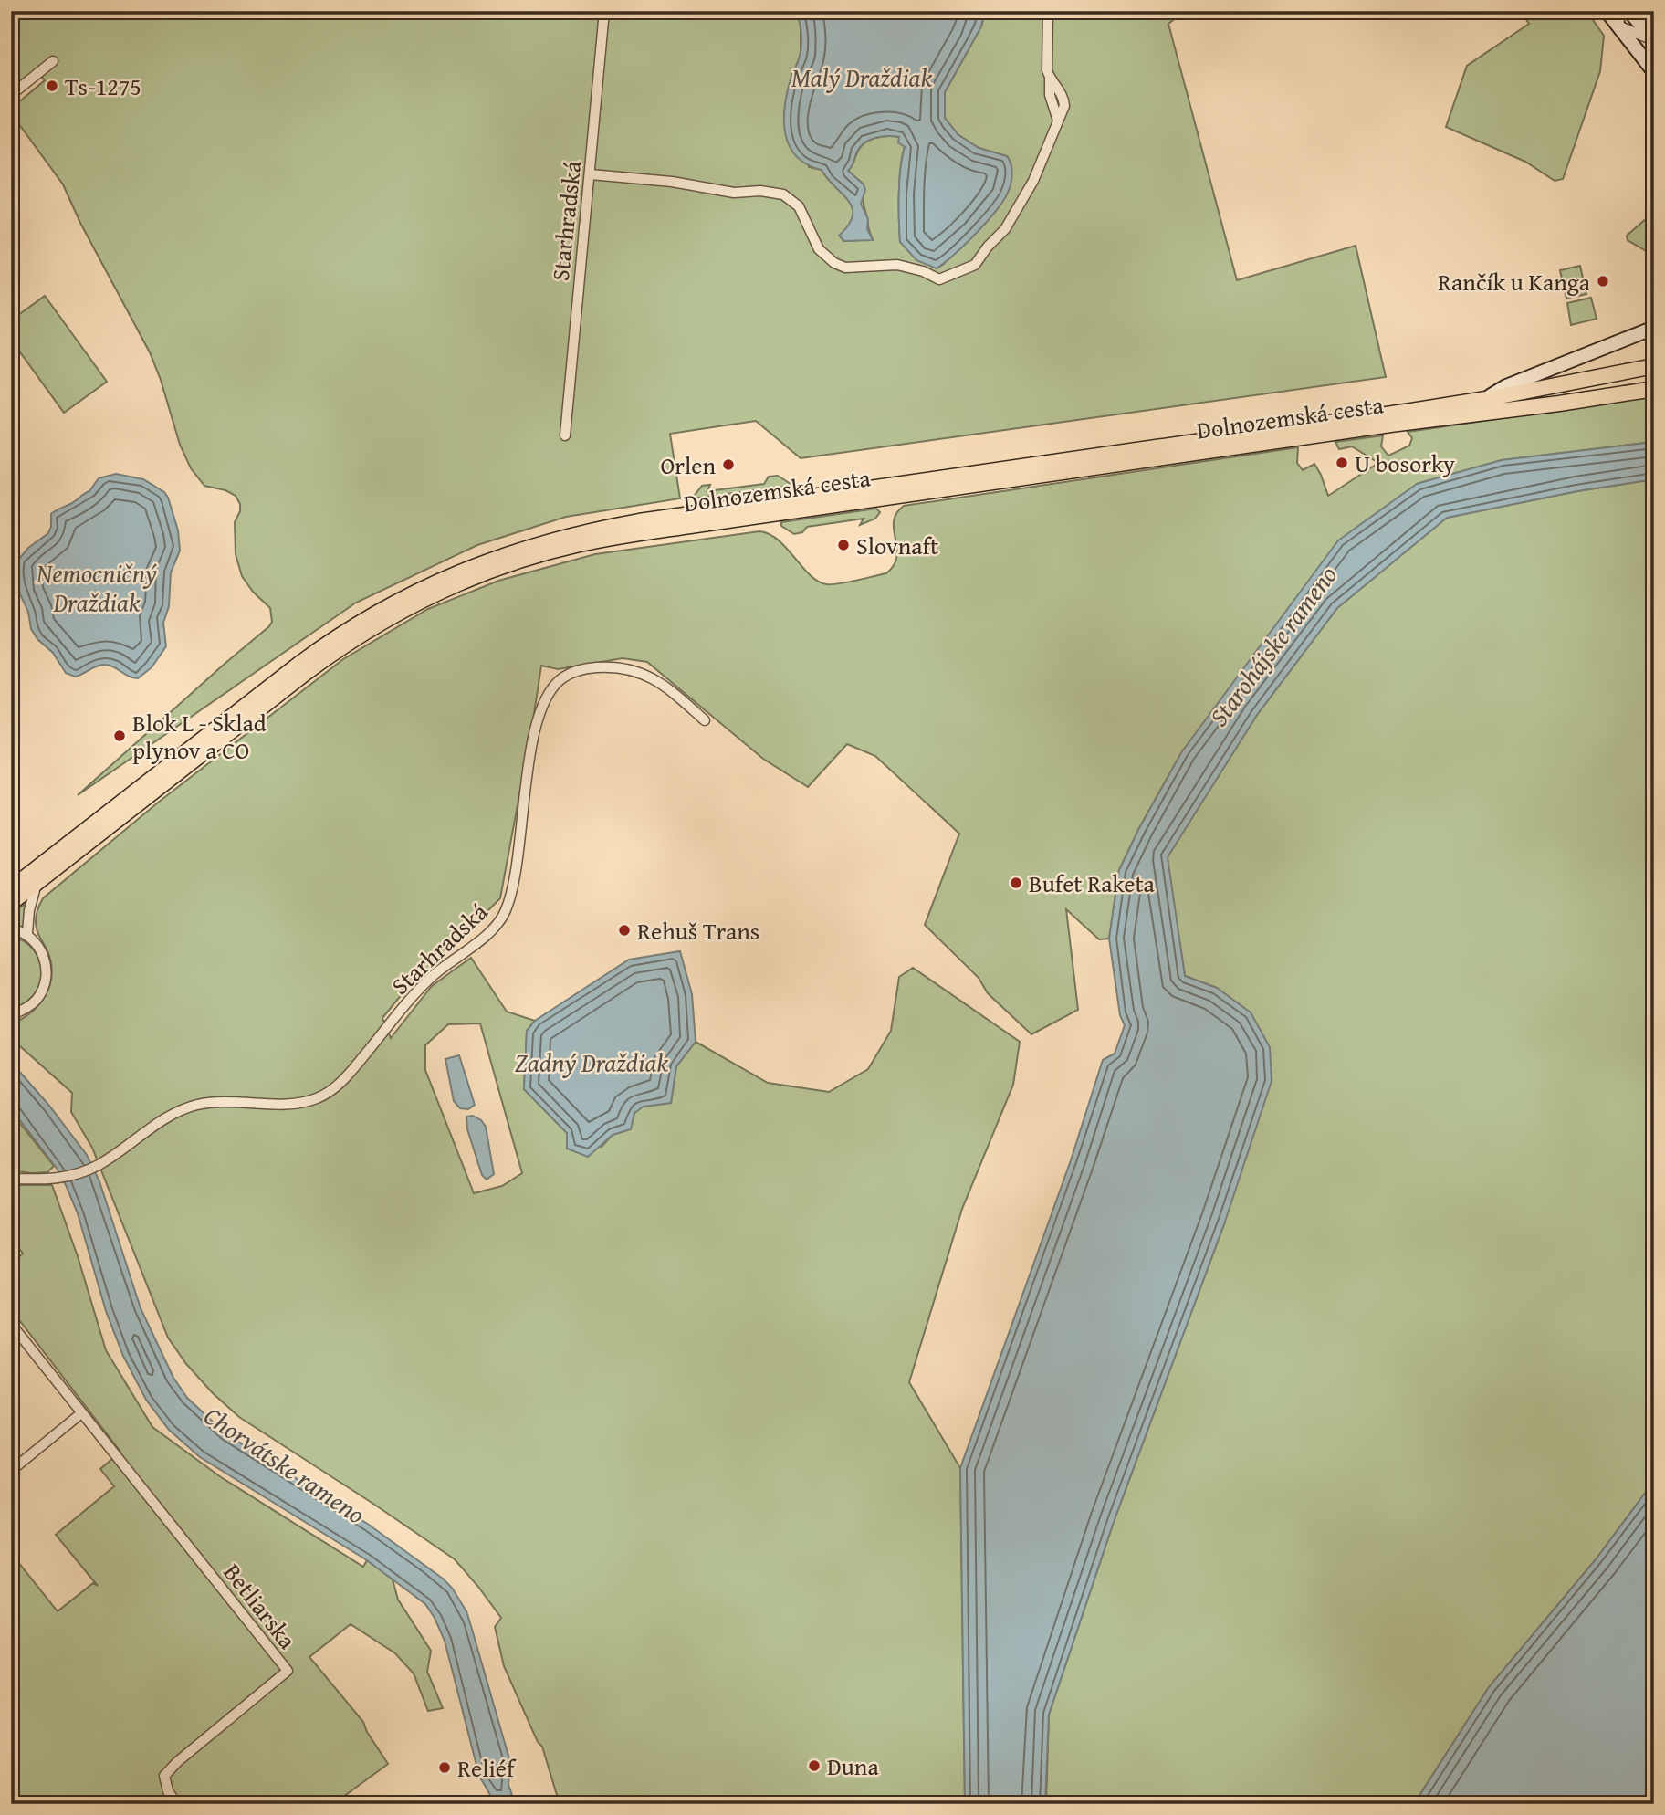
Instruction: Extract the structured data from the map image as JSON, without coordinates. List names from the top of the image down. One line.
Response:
{"streets":{"main road":["Dolnozemská cesta"],"street":["Starhradská","Betliarska"]},"water":["Malý Draždiak","Nemocničný Draždiak","Starohájske rameno","Zadný Draždiak","Chorvátske rameno"],"places":["Ts-1275","Rančík u Kanga","U bosorky","Orlen","Slovnaft","Blok L - Sklad plynov a CO","Bufet Raketa","Rehuš Trans","Duna","Reliéf"]}
